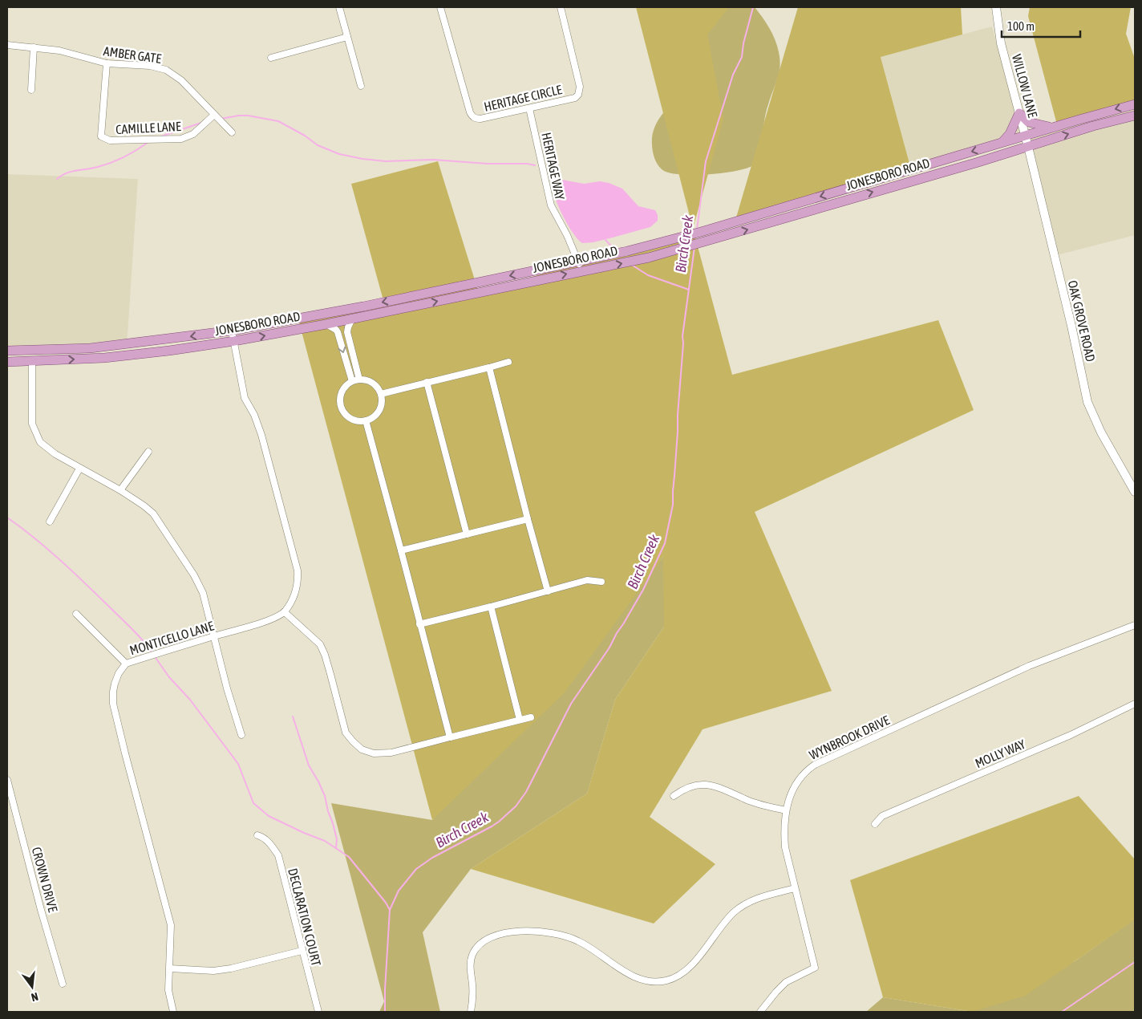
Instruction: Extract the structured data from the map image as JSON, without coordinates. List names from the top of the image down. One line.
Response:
{"streets":{"main road":["JONESBORO ROAD"],"street":["AMBER GATE","WILLOW LANE","HERITAGE CIRCLE","CAMILLE LANE","HERITAGE WAY","OAK GROVE ROAD","MONTICELLO LANE","WYNBROOK DRIVE","MOLLY WAY","CROWN DRIVE","DECLARATION COURT"]},"crossings":[["AMBER GATE","CAMILLE LANE"],["WILLOW LANE","JONESBORO ROAD"],["WILLOW LANE","OAK GROVE ROAD"],["HERITAGE CIRCLE","HERITAGE WAY"],["HERITAGE WAY","JONESBORO ROAD"],["JONESBORO ROAD","OAK GROVE ROAD"]],"water":["Birch Creek"],"scale_bar":"100 m","north":"bottom"}
